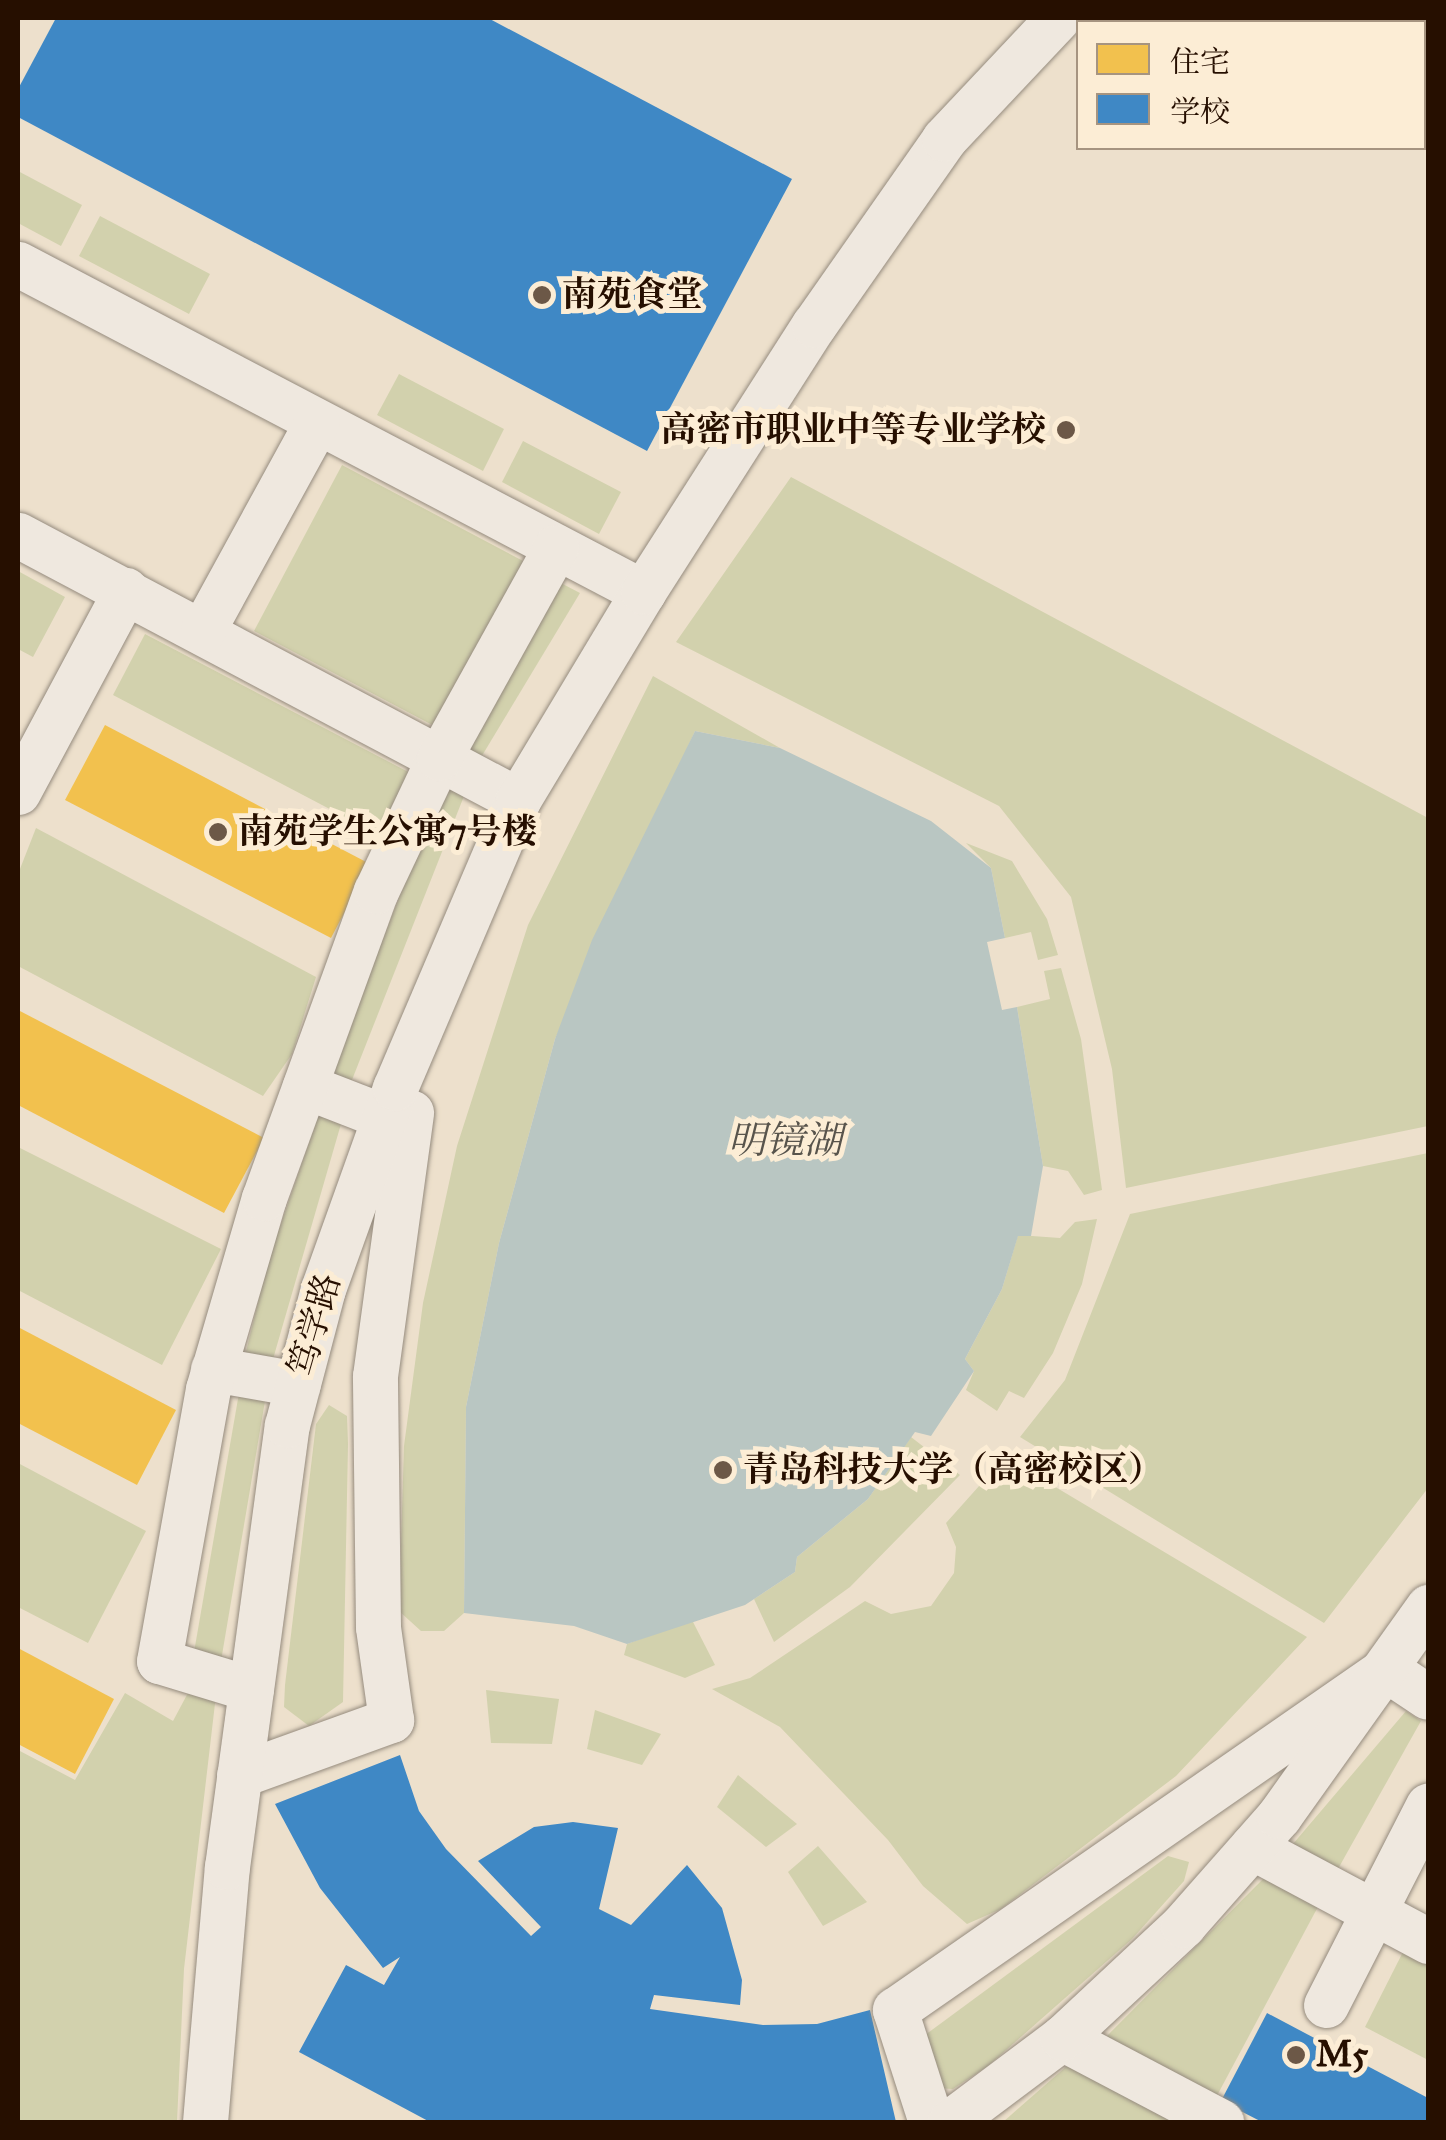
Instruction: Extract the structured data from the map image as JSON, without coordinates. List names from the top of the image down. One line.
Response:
{"streets":{"lane":["笃学路"]},"water":["明镜湖"],"places":["南苑食堂","高密市职业中等专业学校","南苑学生公寓7号楼","青岛科技大学（高密校区）","M5"],"legend":["住宅","学校"]}
